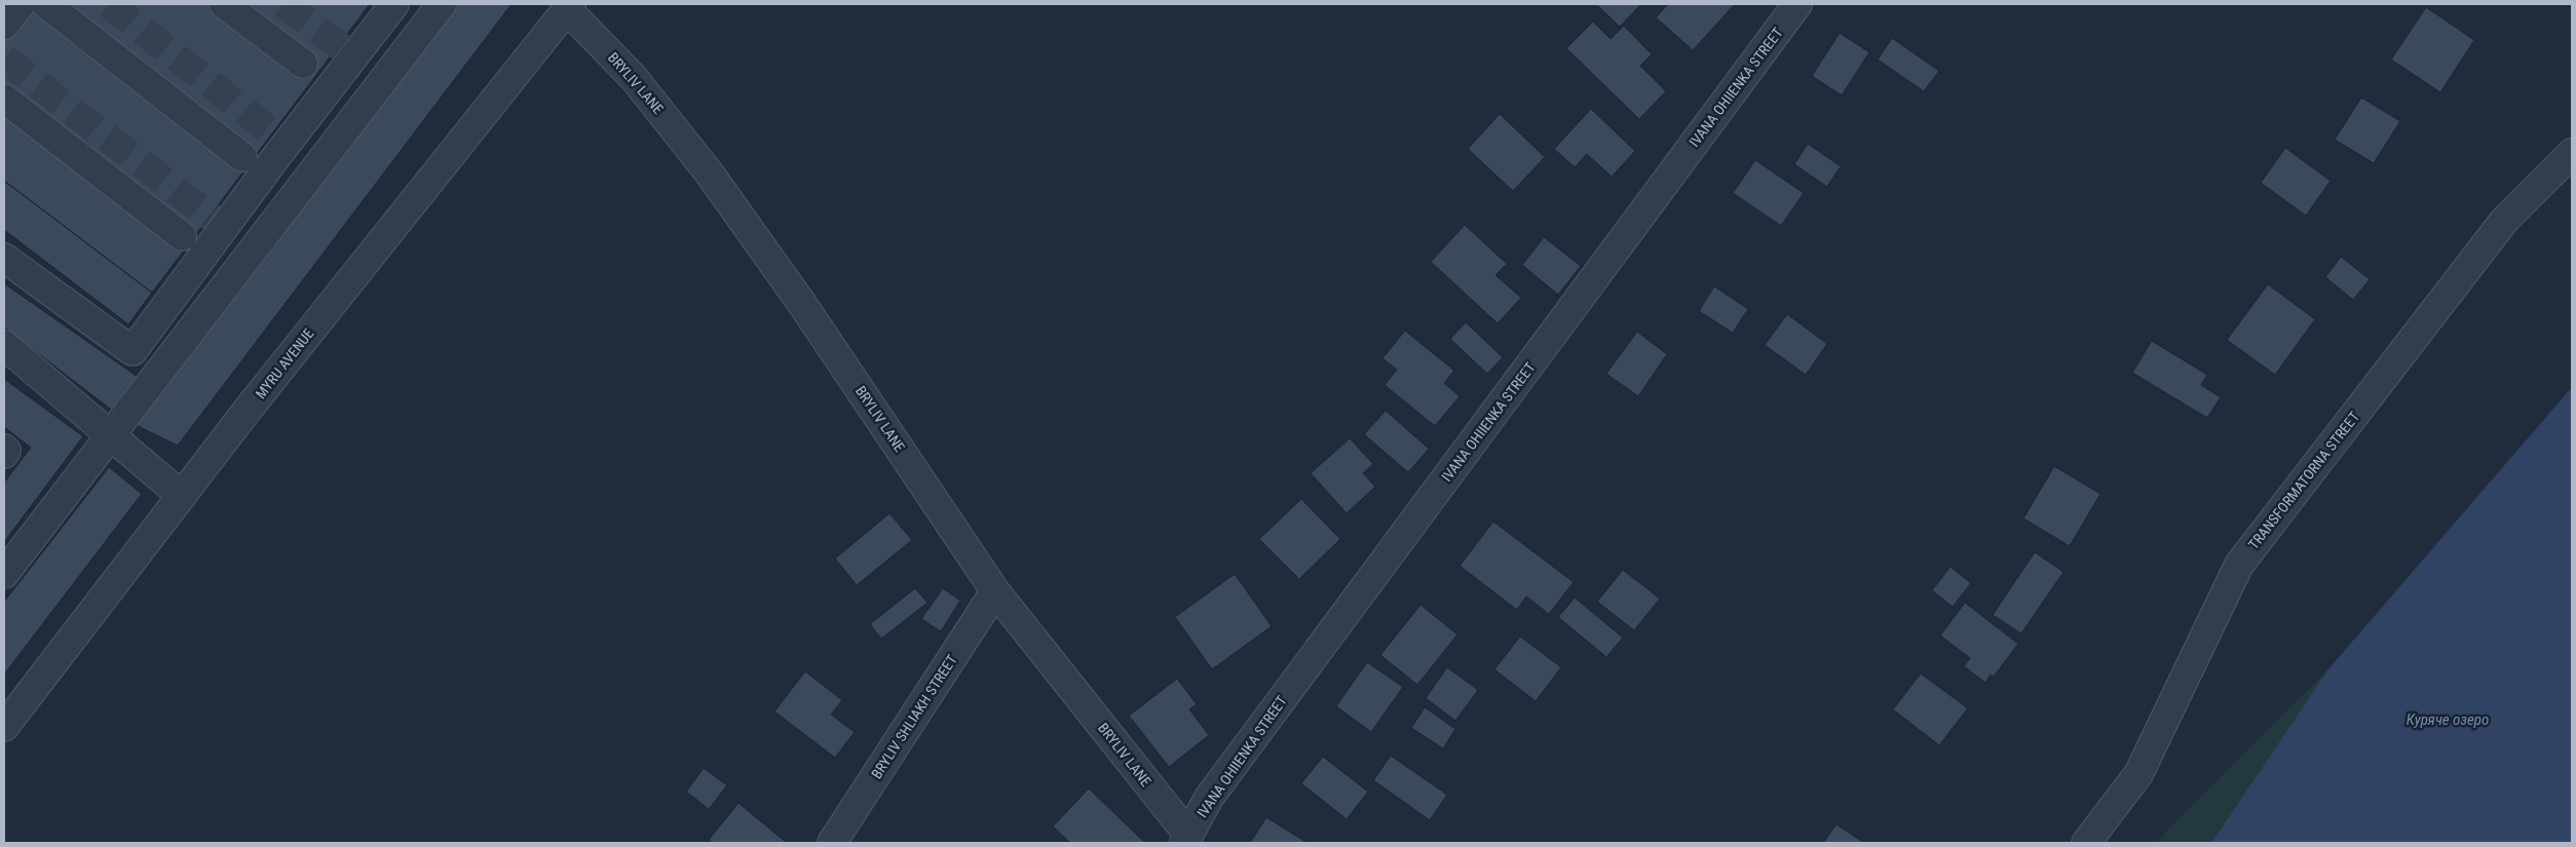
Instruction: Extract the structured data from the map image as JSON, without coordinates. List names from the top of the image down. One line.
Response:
{"streets":{"street":["BRYLIV LANE","IVANA OHIIENKA STREET","MYRU AVENUE","TRANSFORMATORNA STREET","BRYLIV SHLIAKH STREET"]},"crossings":[["BRYLIV LANE","IVANA OHIIENKA STREET"],["BRYLIV LANE","MYRU AVENUE"],["BRYLIV LANE","BRYLIV SHLIAKH STREET"]],"water":["Куряче озеро"]}
